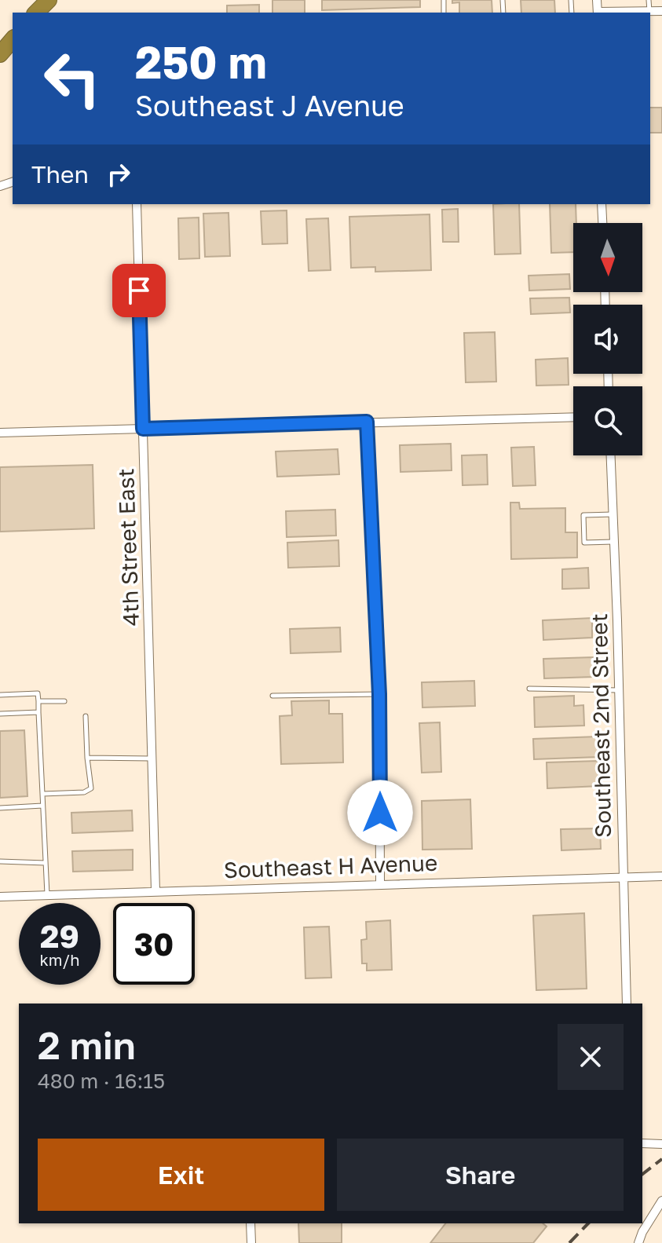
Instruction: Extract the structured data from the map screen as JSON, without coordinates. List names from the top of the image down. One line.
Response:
{"streets":{"street":["4th Street East","Southeast 2nd Street","Southeast H Avenue"]},"crossings":[["4th Street East","Southeast H Avenue"],["Southeast 2nd Street","Southeast H Avenue"]],"north":"bottom","page":{"turn":["250 m","Southeast J Avenue"],"then":"Then","speed":"29 km/h","limit":"30","heading":["2 min","480 m · 16:15"],"buttons":["Exit","Share"]}}
